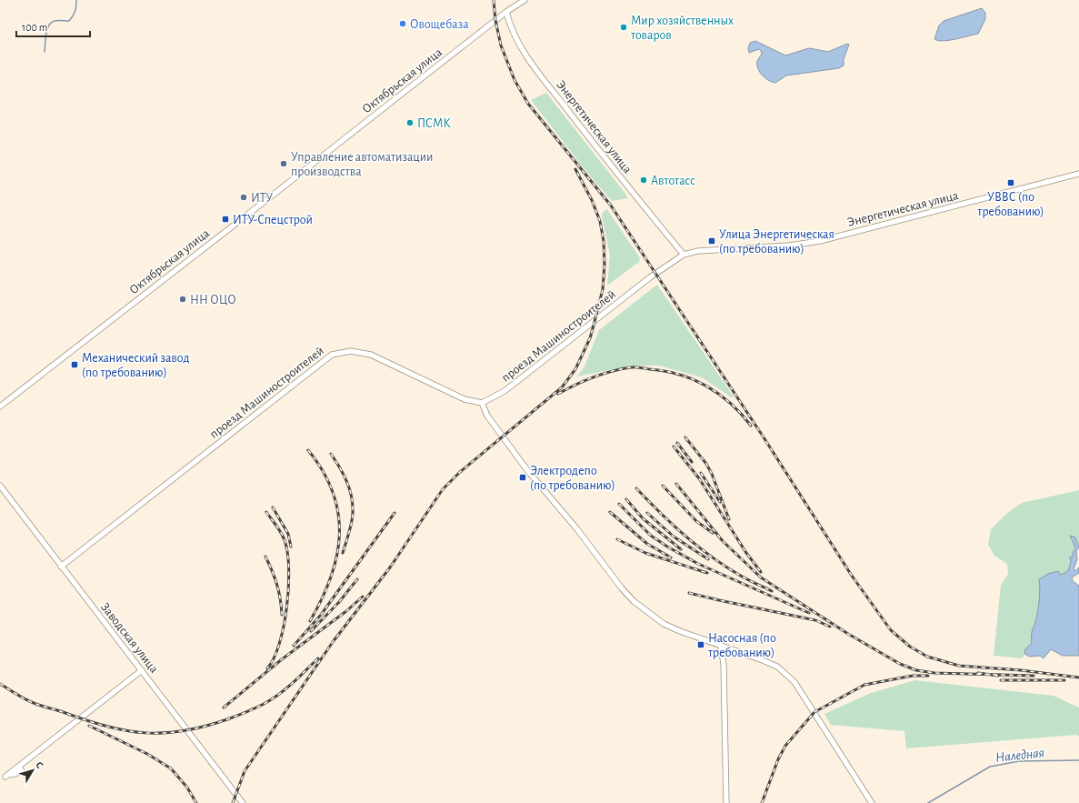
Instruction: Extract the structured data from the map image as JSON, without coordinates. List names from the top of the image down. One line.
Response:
{"streets":{"street":["Октябрьская улица","Энергетическая улица","проезд Машиностроителей","Заводская улица"]},"crossings":[["Октябрьская улица","Энергетическая улица"],["Энергетическая улица","проезд Машиностроителей"],["проезд Машиностроителей","Заводская улица"]],"water":["Наледная"],"places":{"other":["Овощебаза","Мир хозяйственных товаров","ПСМК","Управление автоматизации производства","Автотасс","ИТУ","НН ОЦО"],"transit":["УВВС (по требованию)","ИТУ-Спецстрой","Улица Энергетическая (по требованию)","Механический завод (по требованию)","Электродепо (по требованию)","Насосная (по требованию)"]},"scale_bar":"100 m","north":"top right"}
